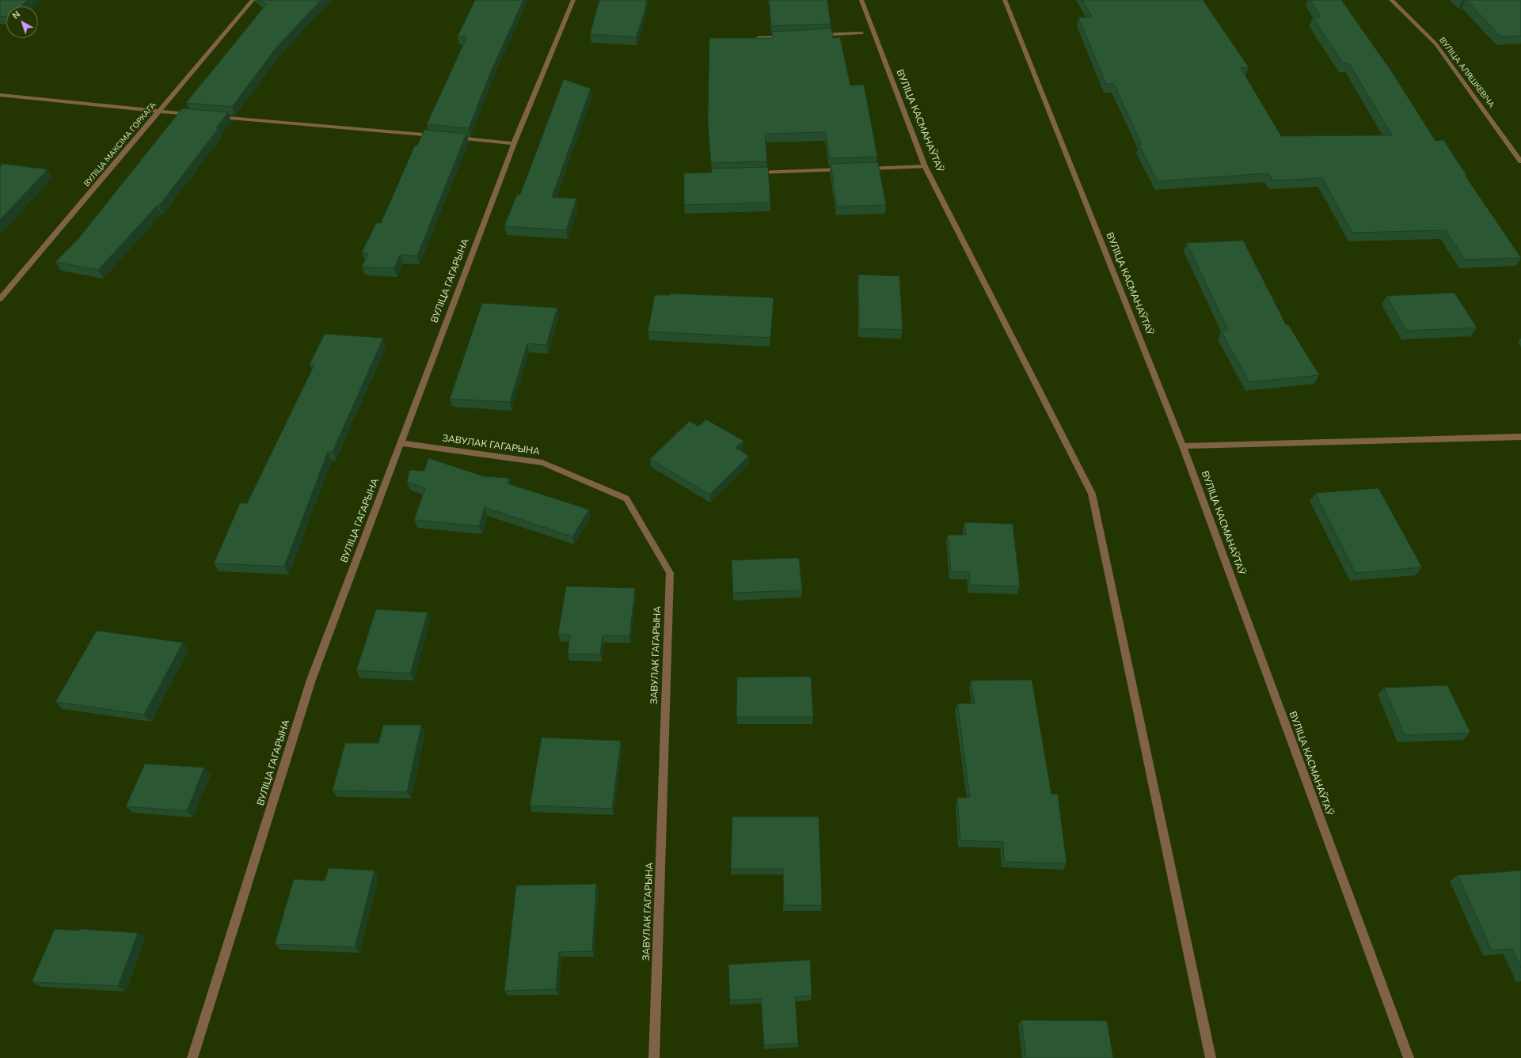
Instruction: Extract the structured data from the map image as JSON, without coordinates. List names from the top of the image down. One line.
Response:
{"streets":{"street":["ВУЛІЦА АЛЯШКЕВІЧА","ВУЛІЦА КАСМАНАЎТАЎ","ВУЛІЦА МАКСІМА ГОРКАГА","ВУЛІЦА ГАГАРЫНА","ЗАВУЛАК ГАГАРЫНА"]},"crossings":[["ВУЛІЦА ГАГАРЫНА","ЗАВУЛАК ГАГАРЫНА"]],"north":"top left"}
